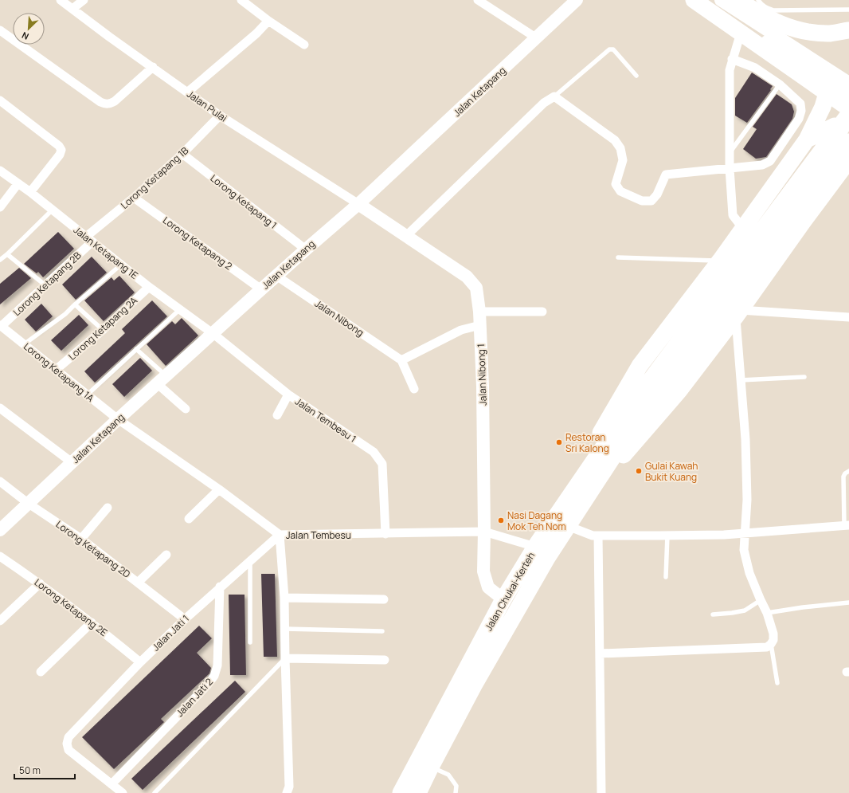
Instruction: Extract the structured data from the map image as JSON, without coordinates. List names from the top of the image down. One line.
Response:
{"streets":{"highway":["Jalan Chukai-Kerteh"],"street":["Jalan Ketapang","Jalan Pulai","Lorong Ketapang 1B","Lorong Ketapang 1","Lorong Ketapang 2","Jalan Ketapang 1E","Lorong Ketapang 2B","Jalan Nibong","Lorong Ketapang 2A","Lorong Ketapang 1A","Jalan Nibong 1","Jalan Tembesu 1","Jalan Tembesu","Lorong Ketapang 2D","Lorong Ketapang 2E","Jalan Jati 1","Jalan Jati 2"]},"crossings":[["Jalan Ketapang","Jalan Pulai"],["Jalan Ketapang","Lorong Ketapang 1"],["Jalan Ketapang","Lorong Ketapang 2"],["Jalan Ketapang","Jalan Ketapang 1E"],["Jalan Ketapang","Jalan Nibong"],["Jalan Ketapang","Lorong Ketapang 1A"],["Jalan Ketapang","Jalan Nibong 1"],["Jalan Ketapang","Jalan Tembesu 1"],["Jalan Ketapang","Jalan Tembesu"],["Jalan Ketapang","Lorong Ketapang 2D"],["Jalan Pulai","Lorong Ketapang 1B"],["Jalan Pulai","Jalan Nibong 1"],["Lorong Ketapang 1B","Lorong Ketapang 1"],["Lorong Ketapang 1B","Lorong Ketapang 2"],["Lorong Ketapang 1B","Jalan Ketapang 1E"],["Lorong Ketapang 1B","Lorong Ketapang 2B"],["Jalan Ketapang 1E","Lorong Ketapang 2B"],["Jalan Ketapang 1E","Lorong Ketapang 2A"],["Jalan Ketapang 1E","Jalan Tembesu 1"],["Lorong Ketapang 2B","Lorong Ketapang 1A"],["Lorong Ketapang 2A","Lorong Ketapang 1A"],["Lorong Ketapang 1A","Jalan Tembesu"],["Jalan Nibong 1","Jalan Tembesu"],["Jalan Nibong 1","Jalan Chukai-Kerteh"],["Jalan Tembesu 1","Jalan Tembesu"],["Jalan Tembesu","Jalan Chukai-Kerteh"],["Jalan Tembesu","Jalan Jati 1"],["Lorong Ketapang 2D","Jalan Jati 1"],["Lorong Ketapang 2E","Jalan Jati 1"],["Jalan Jati 1","Jalan Jati 2"]],"places":["Restoran Sri Kalong","Gulai Kawah Bukit Kuang","Nasi Dagang Mok Teh Nom"],"scale_bar":"50 m","north":"bottom left"}
